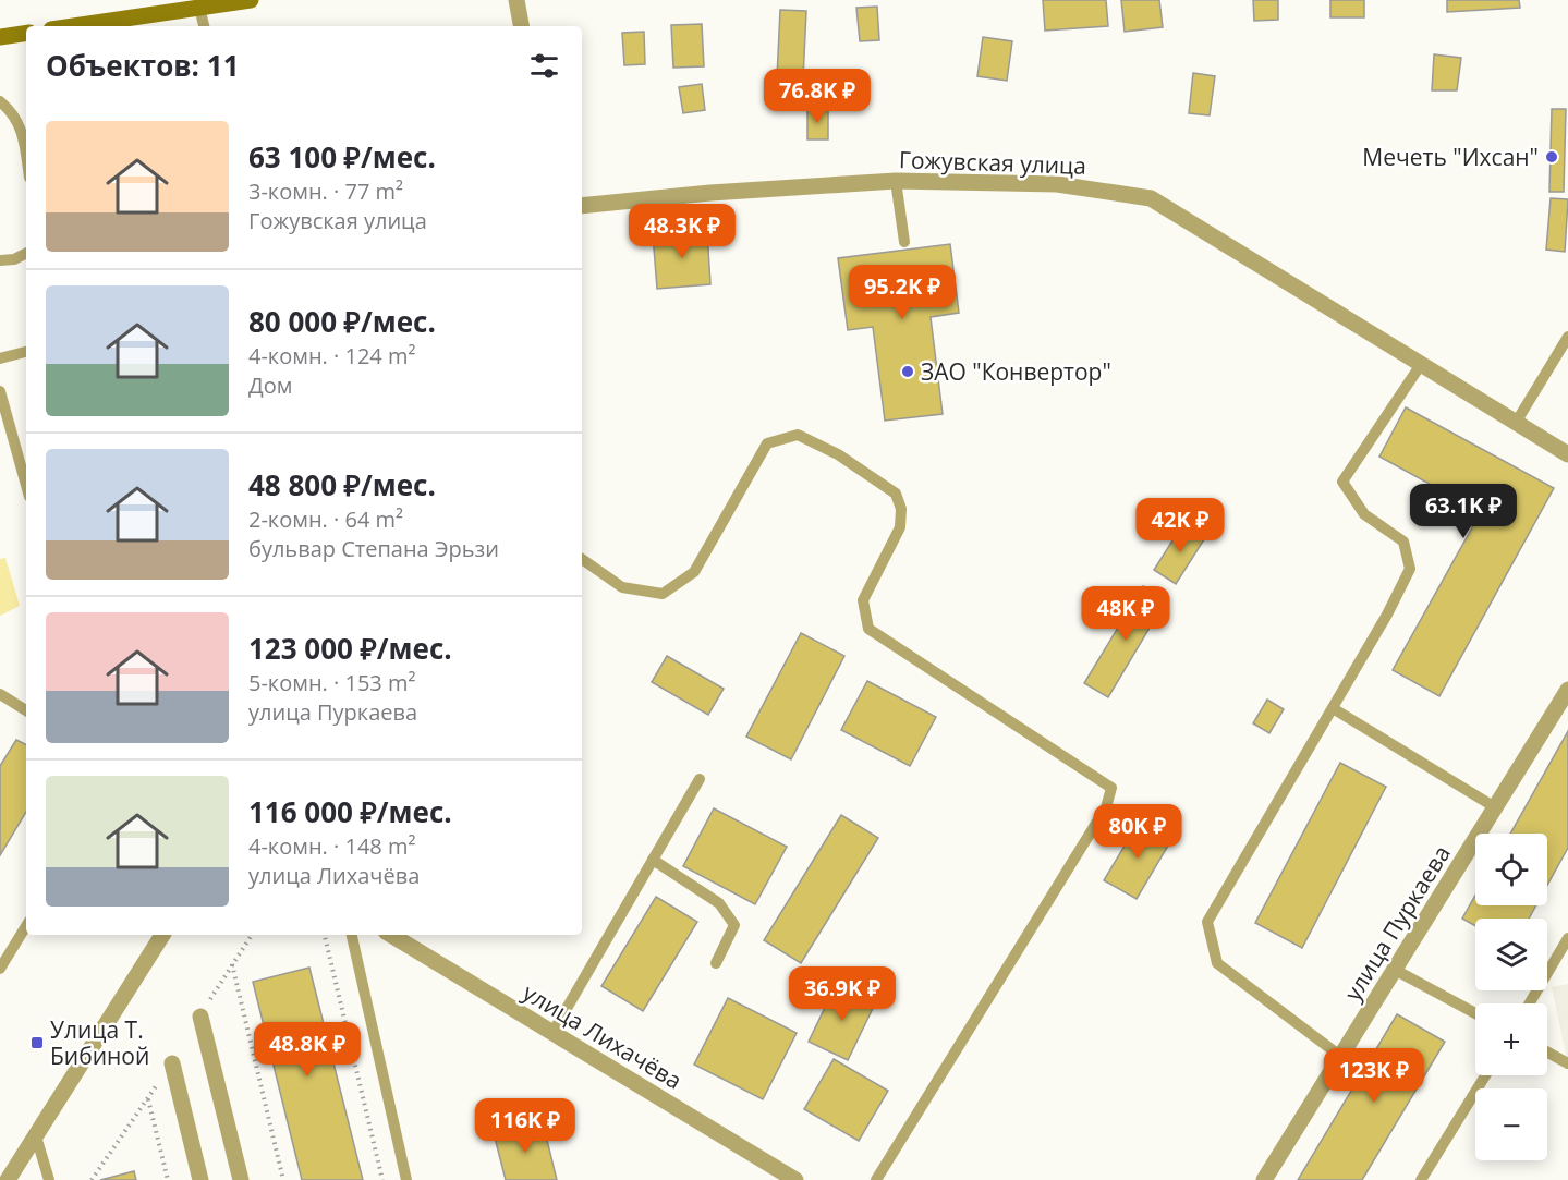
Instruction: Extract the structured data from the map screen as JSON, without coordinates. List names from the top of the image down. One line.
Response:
{"streets":{"street":["Гожувская улица","улица Пуркаева","улица Лихачёва"]},"places":{"other":["Мечеть \"Ихсан\"","ЗАО \"Конвертор\""],"transit":["Улица Т. Бибиной"]},"page":{"heading":"Объектов: 11","price":["76.8K ₽","48.3K ₽","95.2K ₽","63.1K ₽","42K ₽","48K ₽","80K ₽","36.9K ₽","48.8K ₽","123K ₽","116K ₽"],"list":[{"name":"63 100 ₽/мес.","note":"3-комн. · 77 m² · Гожувская улица"},{"name":"80 000 ₽/мес.","note":"4-комн. · 124 m² · Дом"},{"name":"48 800 ₽/мес.","note":"2-комн. · 64 m² · бульвар Степана Эрьзи"},{"name":"123 000 ₽/мес.","note":"5-комн. · 153 m² · улица Пуркаева"},{"name":"116 000 ₽/мес.","note":"4-комн. · 148 m² · улица Лихачёва"}],"map_buttons":["+","−"]}}
